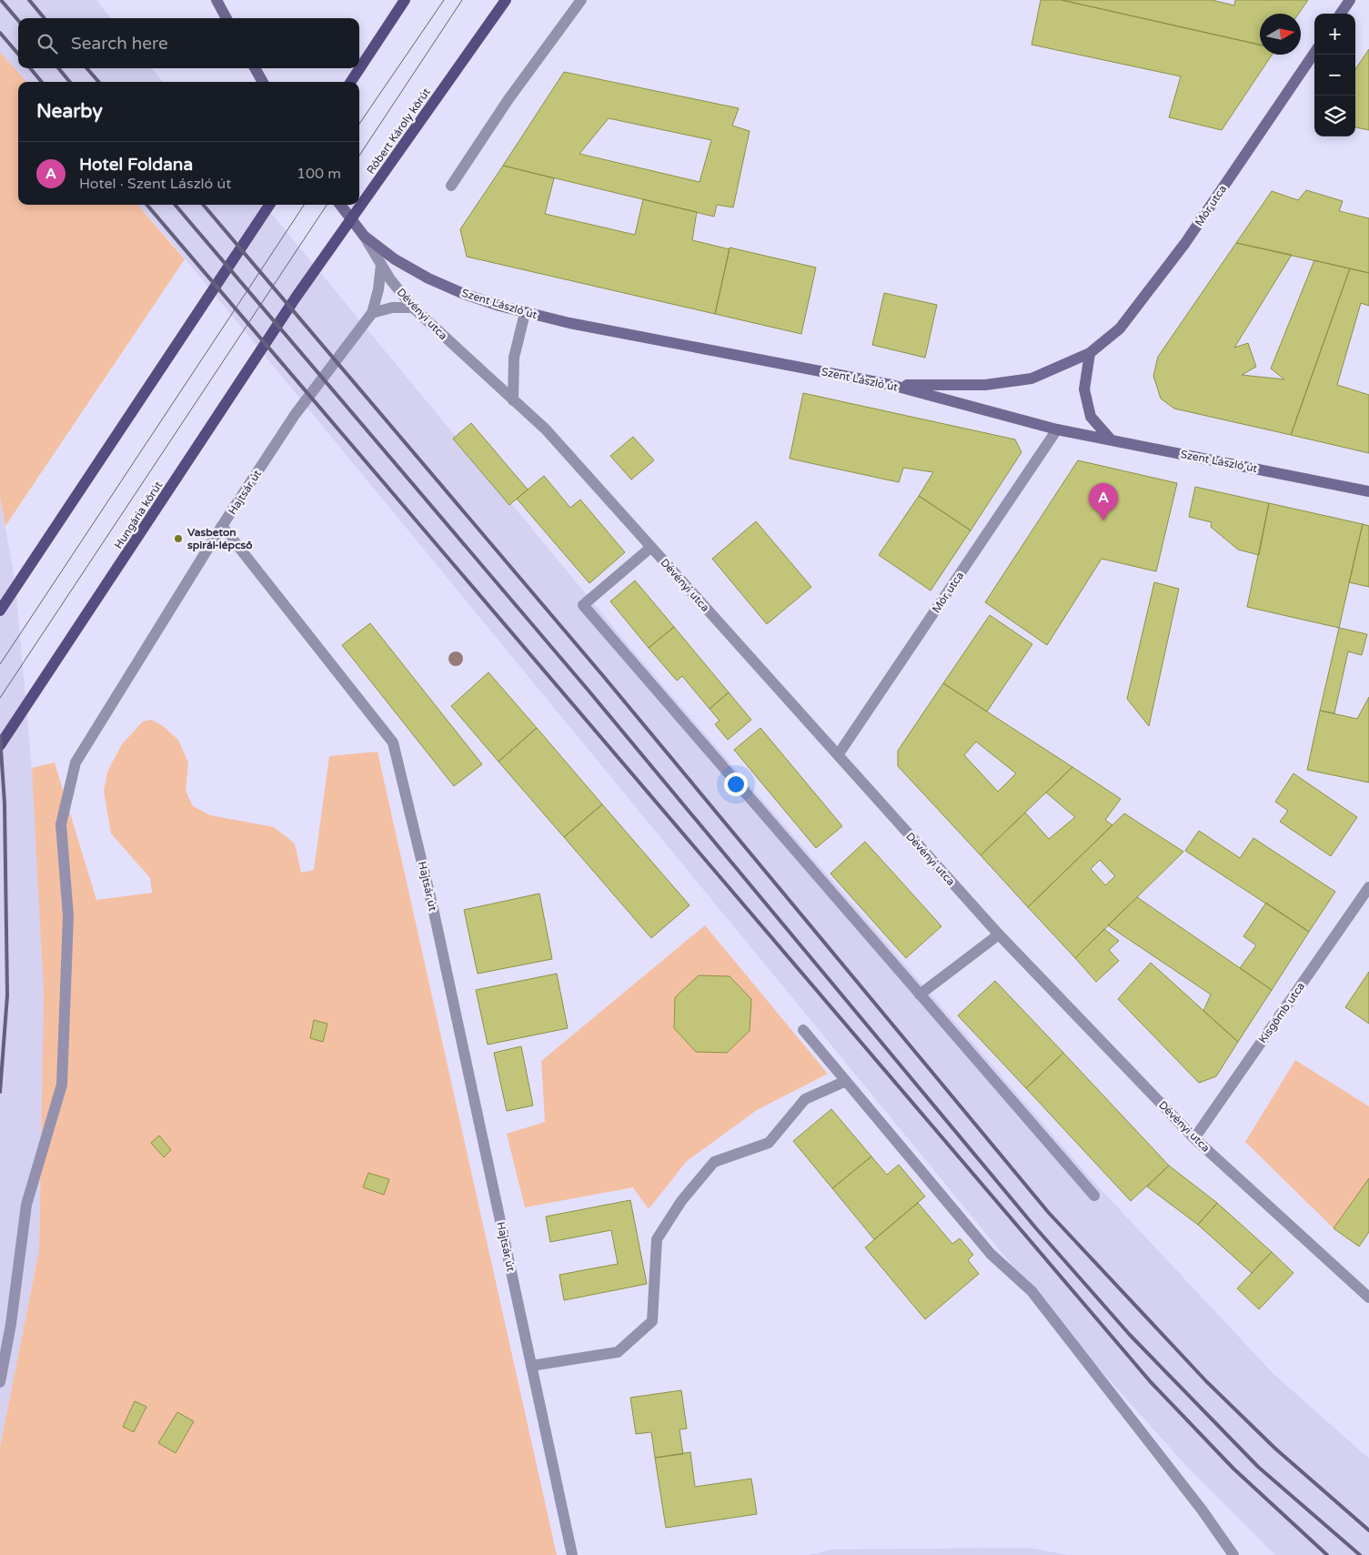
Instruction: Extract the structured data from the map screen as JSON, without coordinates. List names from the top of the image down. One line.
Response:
{"streets":{"main road":["Róbert Károly körút","Hungária körút"],"street":["Mór utca","Szent László út","Dévényi utca","Hajtsár út","Kisgömb utca"]},"crossings":[["Róbert Károly körút","Hungária körút"],["Mór utca","Szent László út"],["Mór utca","Dévényi utca"],["Szent László út","Dévényi utca"],["Dévényi utca","Hajtsár út"],["Dévényi utca","Kisgömb utca"]],"places":["Vasbeton spirál-lépcső"],"north":"right","page":{"map_buttons":["+","−"],"search":"Search here","heading":"Nearby","list":[{"mark":"A","name":"Hotel Foldana","note":"Hotel · Szent László út","value":"100 m"}],"pins":"A"}}
